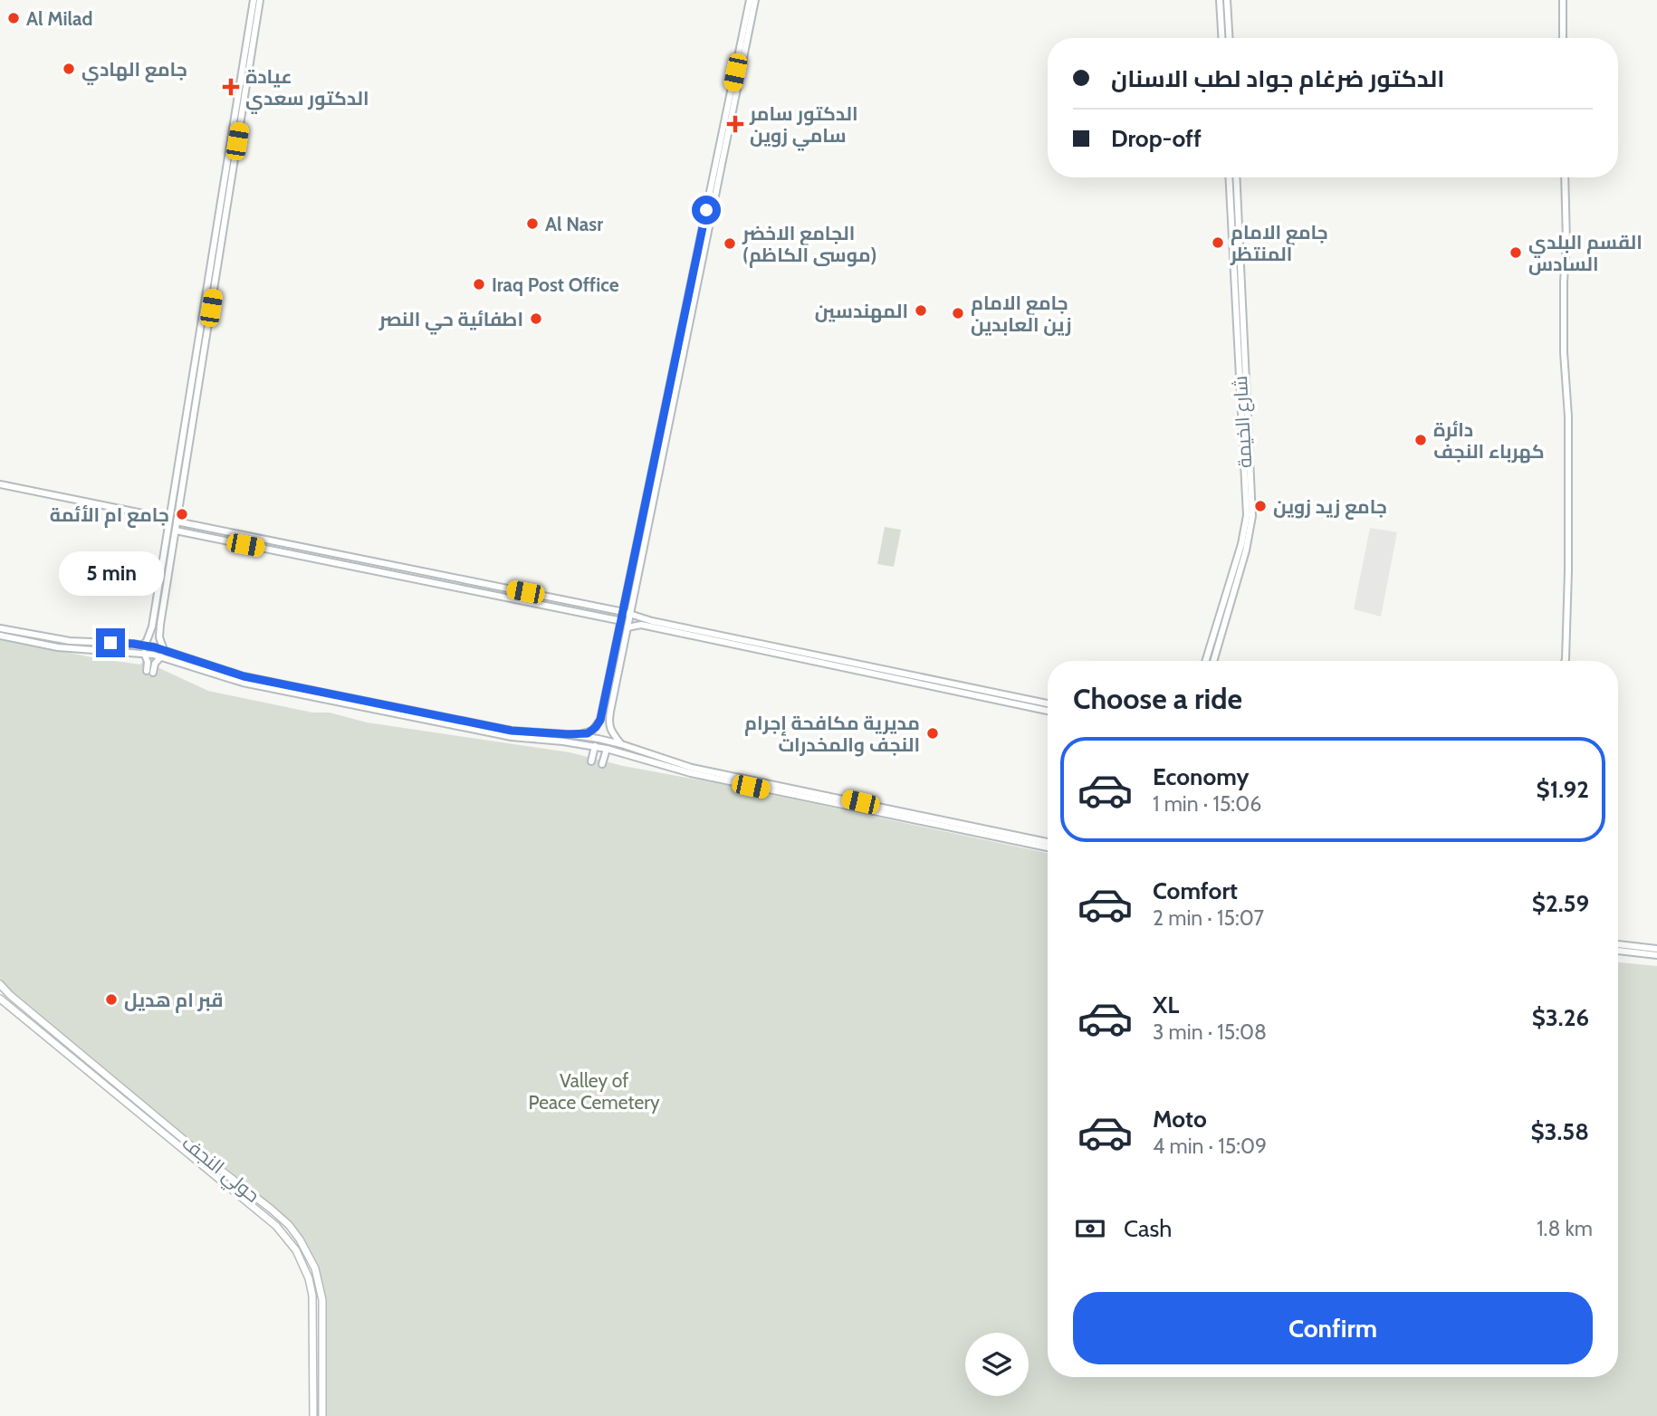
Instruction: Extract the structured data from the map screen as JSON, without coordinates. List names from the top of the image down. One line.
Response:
{"streets":{"main road":["حولي النجف"],"street":["شارع الخيمة"]},"parks":["Valley of Peace Cemetery"],"places":{"other":["Al Milad","جامع الهادي","Al Nasr","جامع الامام المنتظر","الجامع الاخضر (موسى الكاظم)","القسم البلدي السادس","Iraq Post Office","المهندسين","جامع الامام زين العابدين","اطفائية حي النصر","دائرة كهرباء النجف","جامع زيد زوين","جامع ام الأئمة","مديرية مكافحة إجرام النجف والمخدرات","قبر ام هديل"],"health":["عيادة الدكتور سعدي","الدكتور سامر سامي زوين"]},"page":{"banner":["الدكتور ضرغام جواد لطب الاسنان","Drop-off"],"bubble":"5 min","heading":"Choose a ride","list":[{"name":"Economy","note":"1 min · 15:06","value":"$1.92"},{"name":"Comfort","note":"2 min · 15:07","value":"$2.59"},{"name":"XL","note":"3 min · 15:08","value":"$3.26"},{"name":"Moto","note":"4 min · 15:09","value":"$3.58"}],"pay":["Cash","1.8 km"],"buttons":"Confirm"}}
